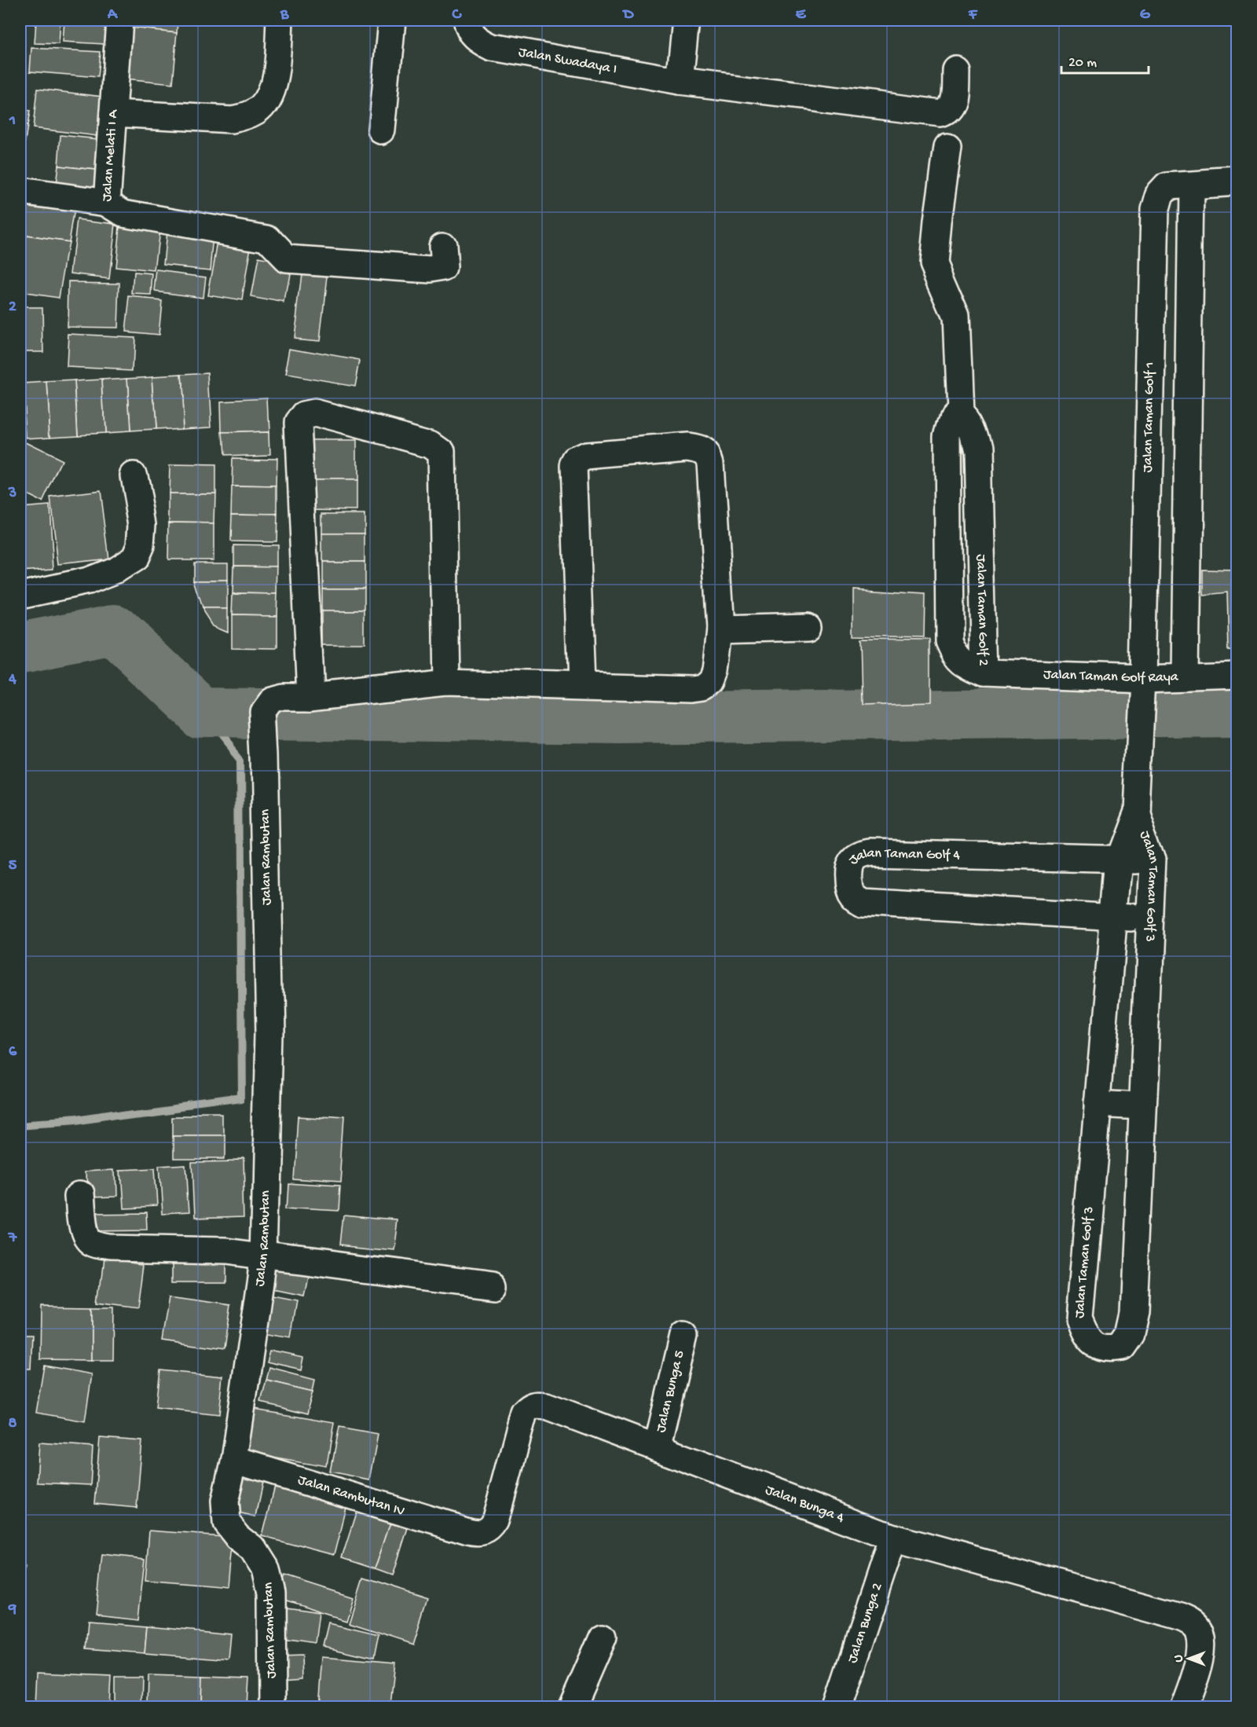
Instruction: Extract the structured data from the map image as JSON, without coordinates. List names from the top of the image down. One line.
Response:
{"streets":{"street":["Jalan Swadaya I","Jalan Melati I A","Jalan Taman Golf 1","Jalan Taman Golf 2","Jalan Taman Golf Raya","Jalan Rambutan","Jalan Taman Golf 4","Jalan Taman Golf 3","Jalan Bunga 5","Jalan Rambutan IV","Jalan Bunga 4","Jalan Bunga 2"]},"crossings":[["Jalan Taman Golf 1","Jalan Taman Golf Raya"],["Jalan Taman Golf 1","Jalan Taman Golf 3"],["Jalan Taman Golf 2","Jalan Taman Golf Raya"],["Jalan Taman Golf Raya","Jalan Taman Golf 3"],["Jalan Rambutan","Jalan Rambutan IV"],["Jalan Taman Golf 4","Jalan Taman Golf 3"],["Jalan Bunga 5","Jalan Bunga 4"],["Jalan Rambutan IV","Jalan Bunga 4"],["Jalan Bunga 4","Jalan Bunga 2"]],"scale_bar":"20 m","north":"left","grid":{"columns":["A","B","C","D","E","F","G"],"rows":["1","2","3","4","5","6","7","8","9"]}}
